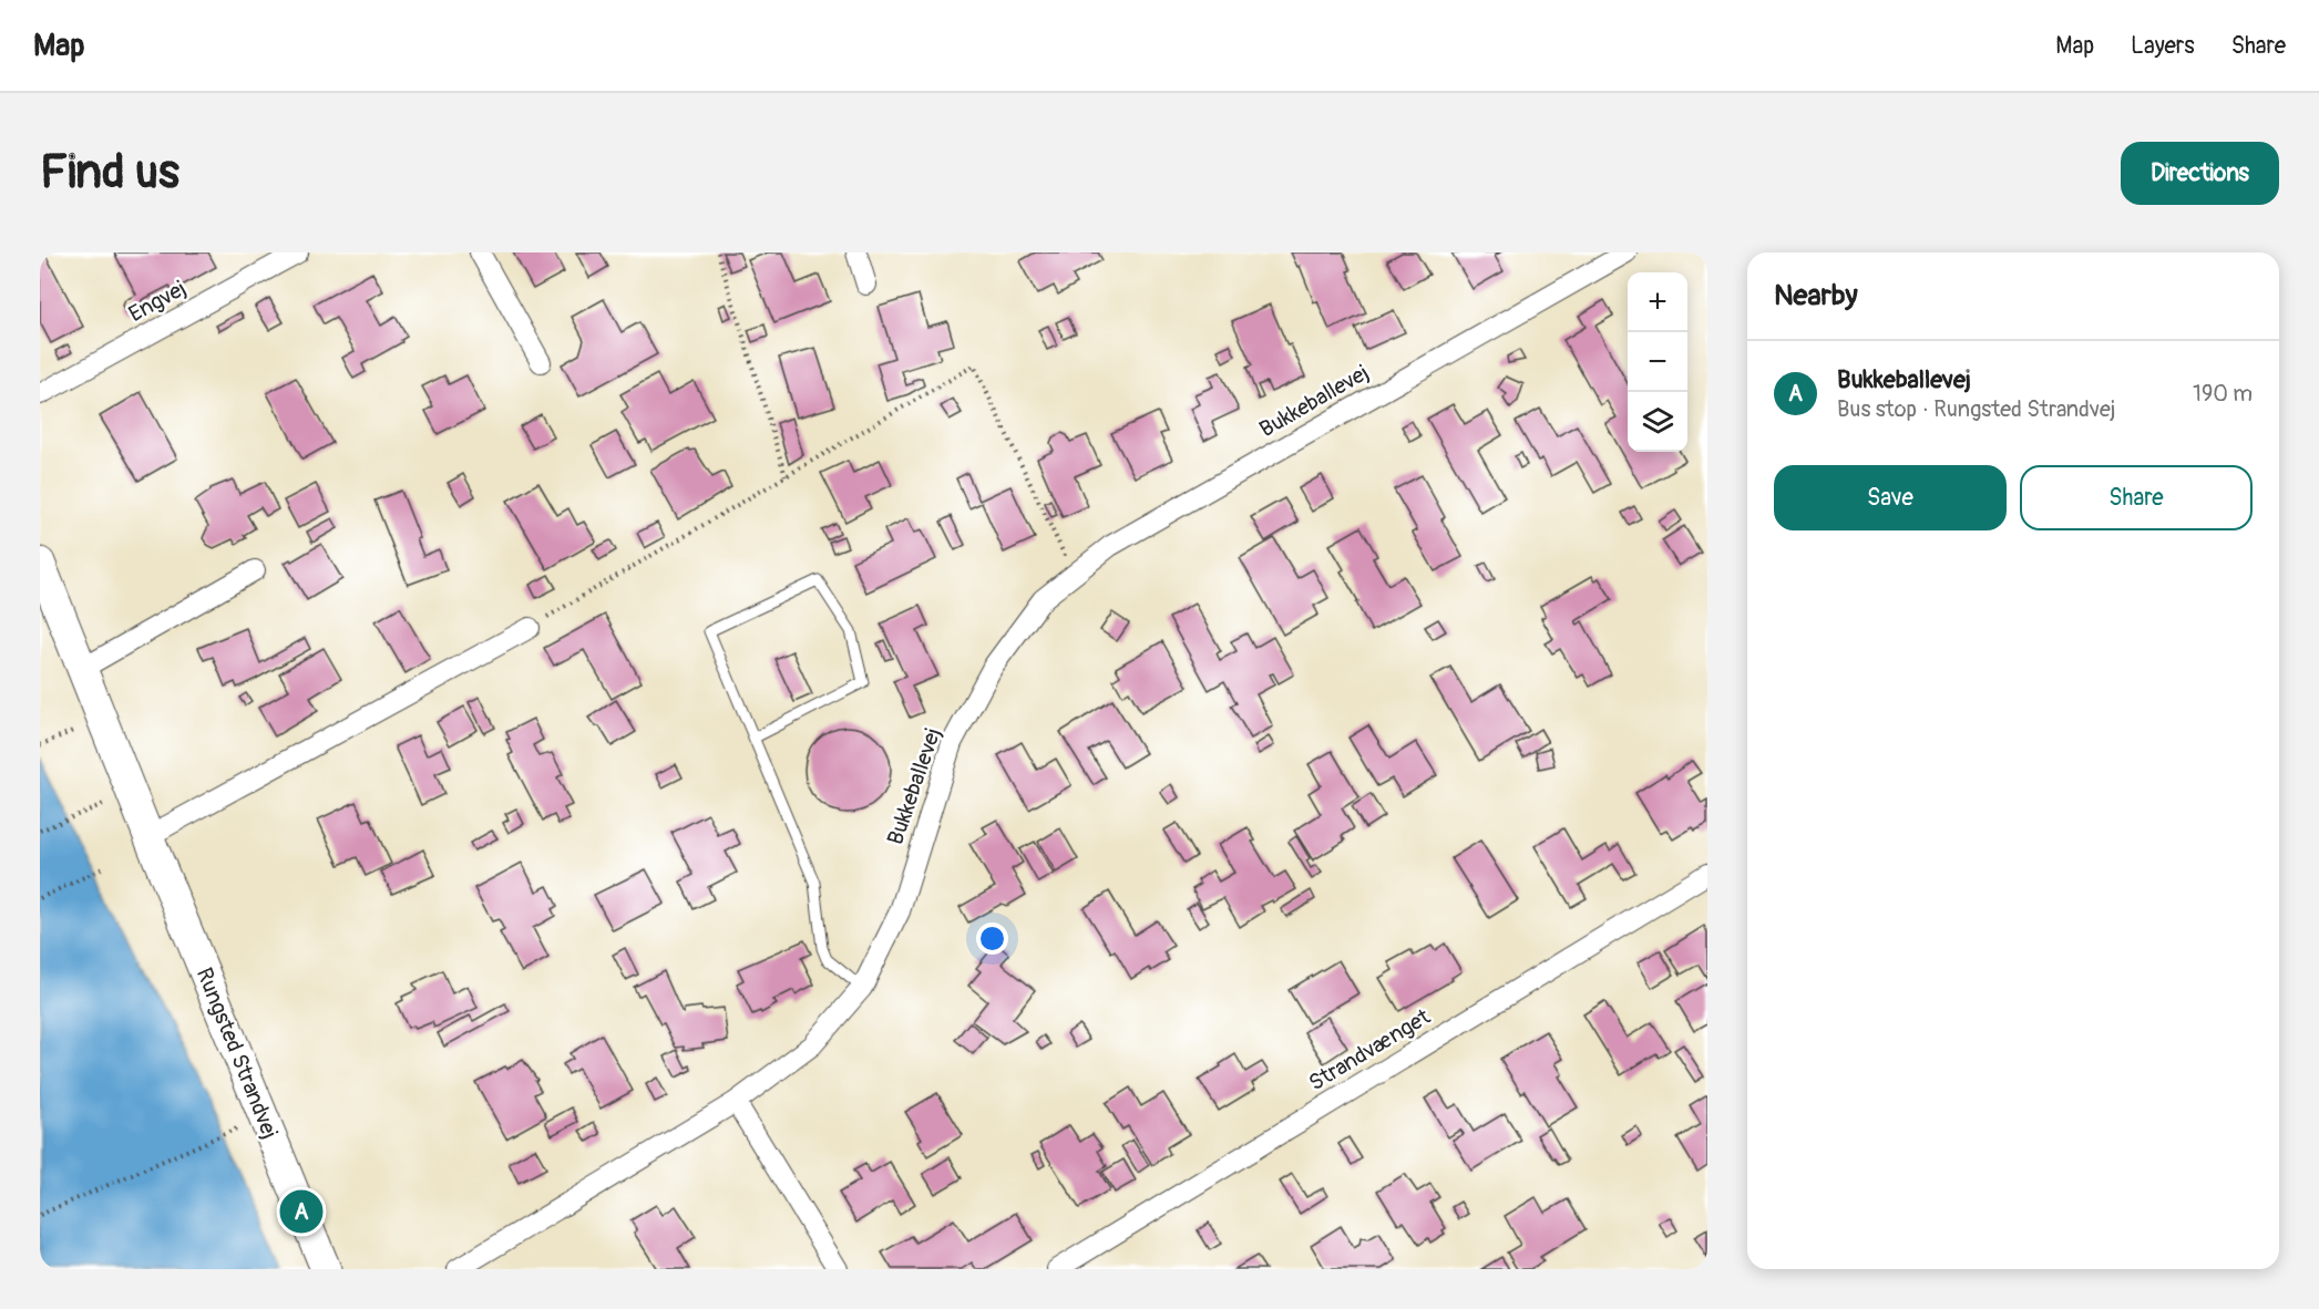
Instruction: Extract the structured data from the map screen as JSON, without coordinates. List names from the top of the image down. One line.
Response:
{"streets":{"main road":["Rungsted Strandvej"],"street":["Engvej","Bukkeballevej","Strandvænget"]},"page":{"header":"Map","nav":["Map","Layers","Share"],"buttons":["Directions",["Save","Share"]],"title":"Find us","heading":"Nearby","map_buttons":["+","−"],"list":[{"mark":"A","name":"Bukkeballevej","note":"Bus stop · Rungsted Strandvej","value":"190 m"}],"pins":"A"}}
